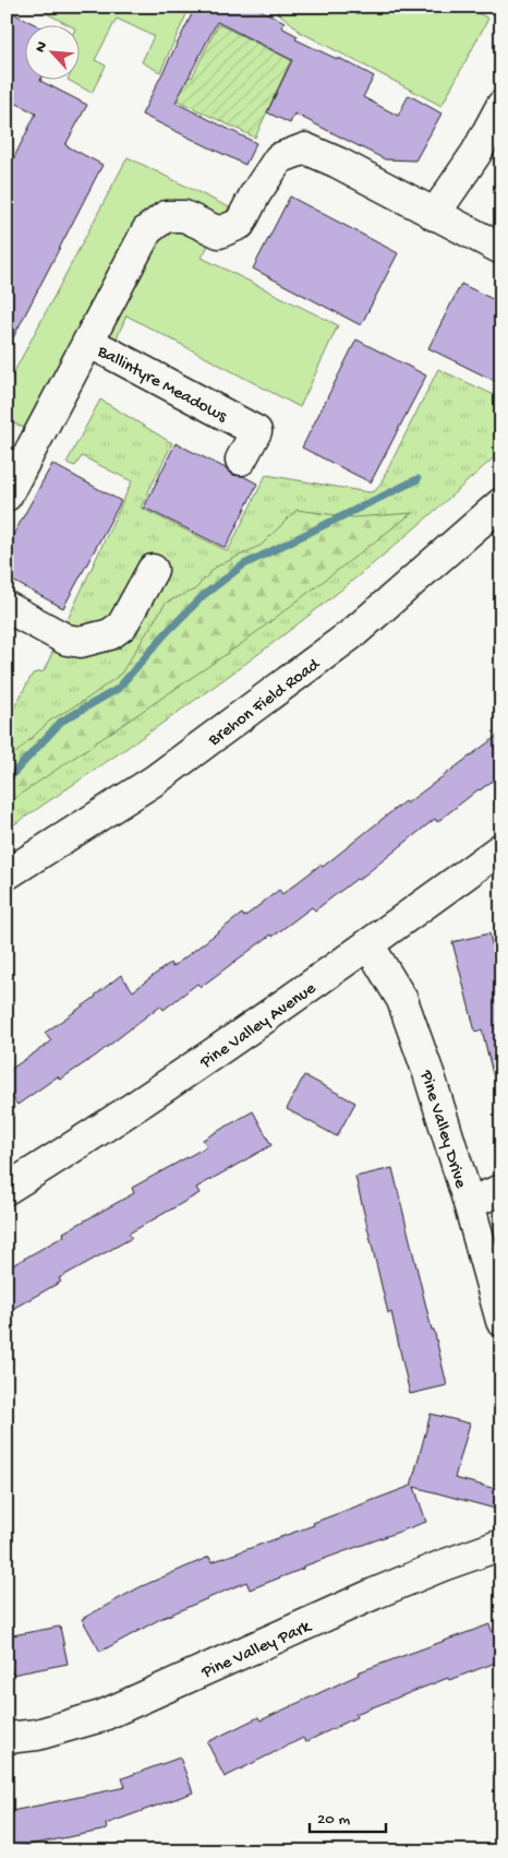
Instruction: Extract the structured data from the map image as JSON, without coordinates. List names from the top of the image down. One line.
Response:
{"streets":{"street":["Ballintyre Meadows","Brehon Field Road","Pine Valley Avenue","Pine Valley Drive","Pine Valley Park"]},"crossings":[["Pine Valley Avenue","Pine Valley Drive"]],"scale_bar":"20 m","north":"top left"}
